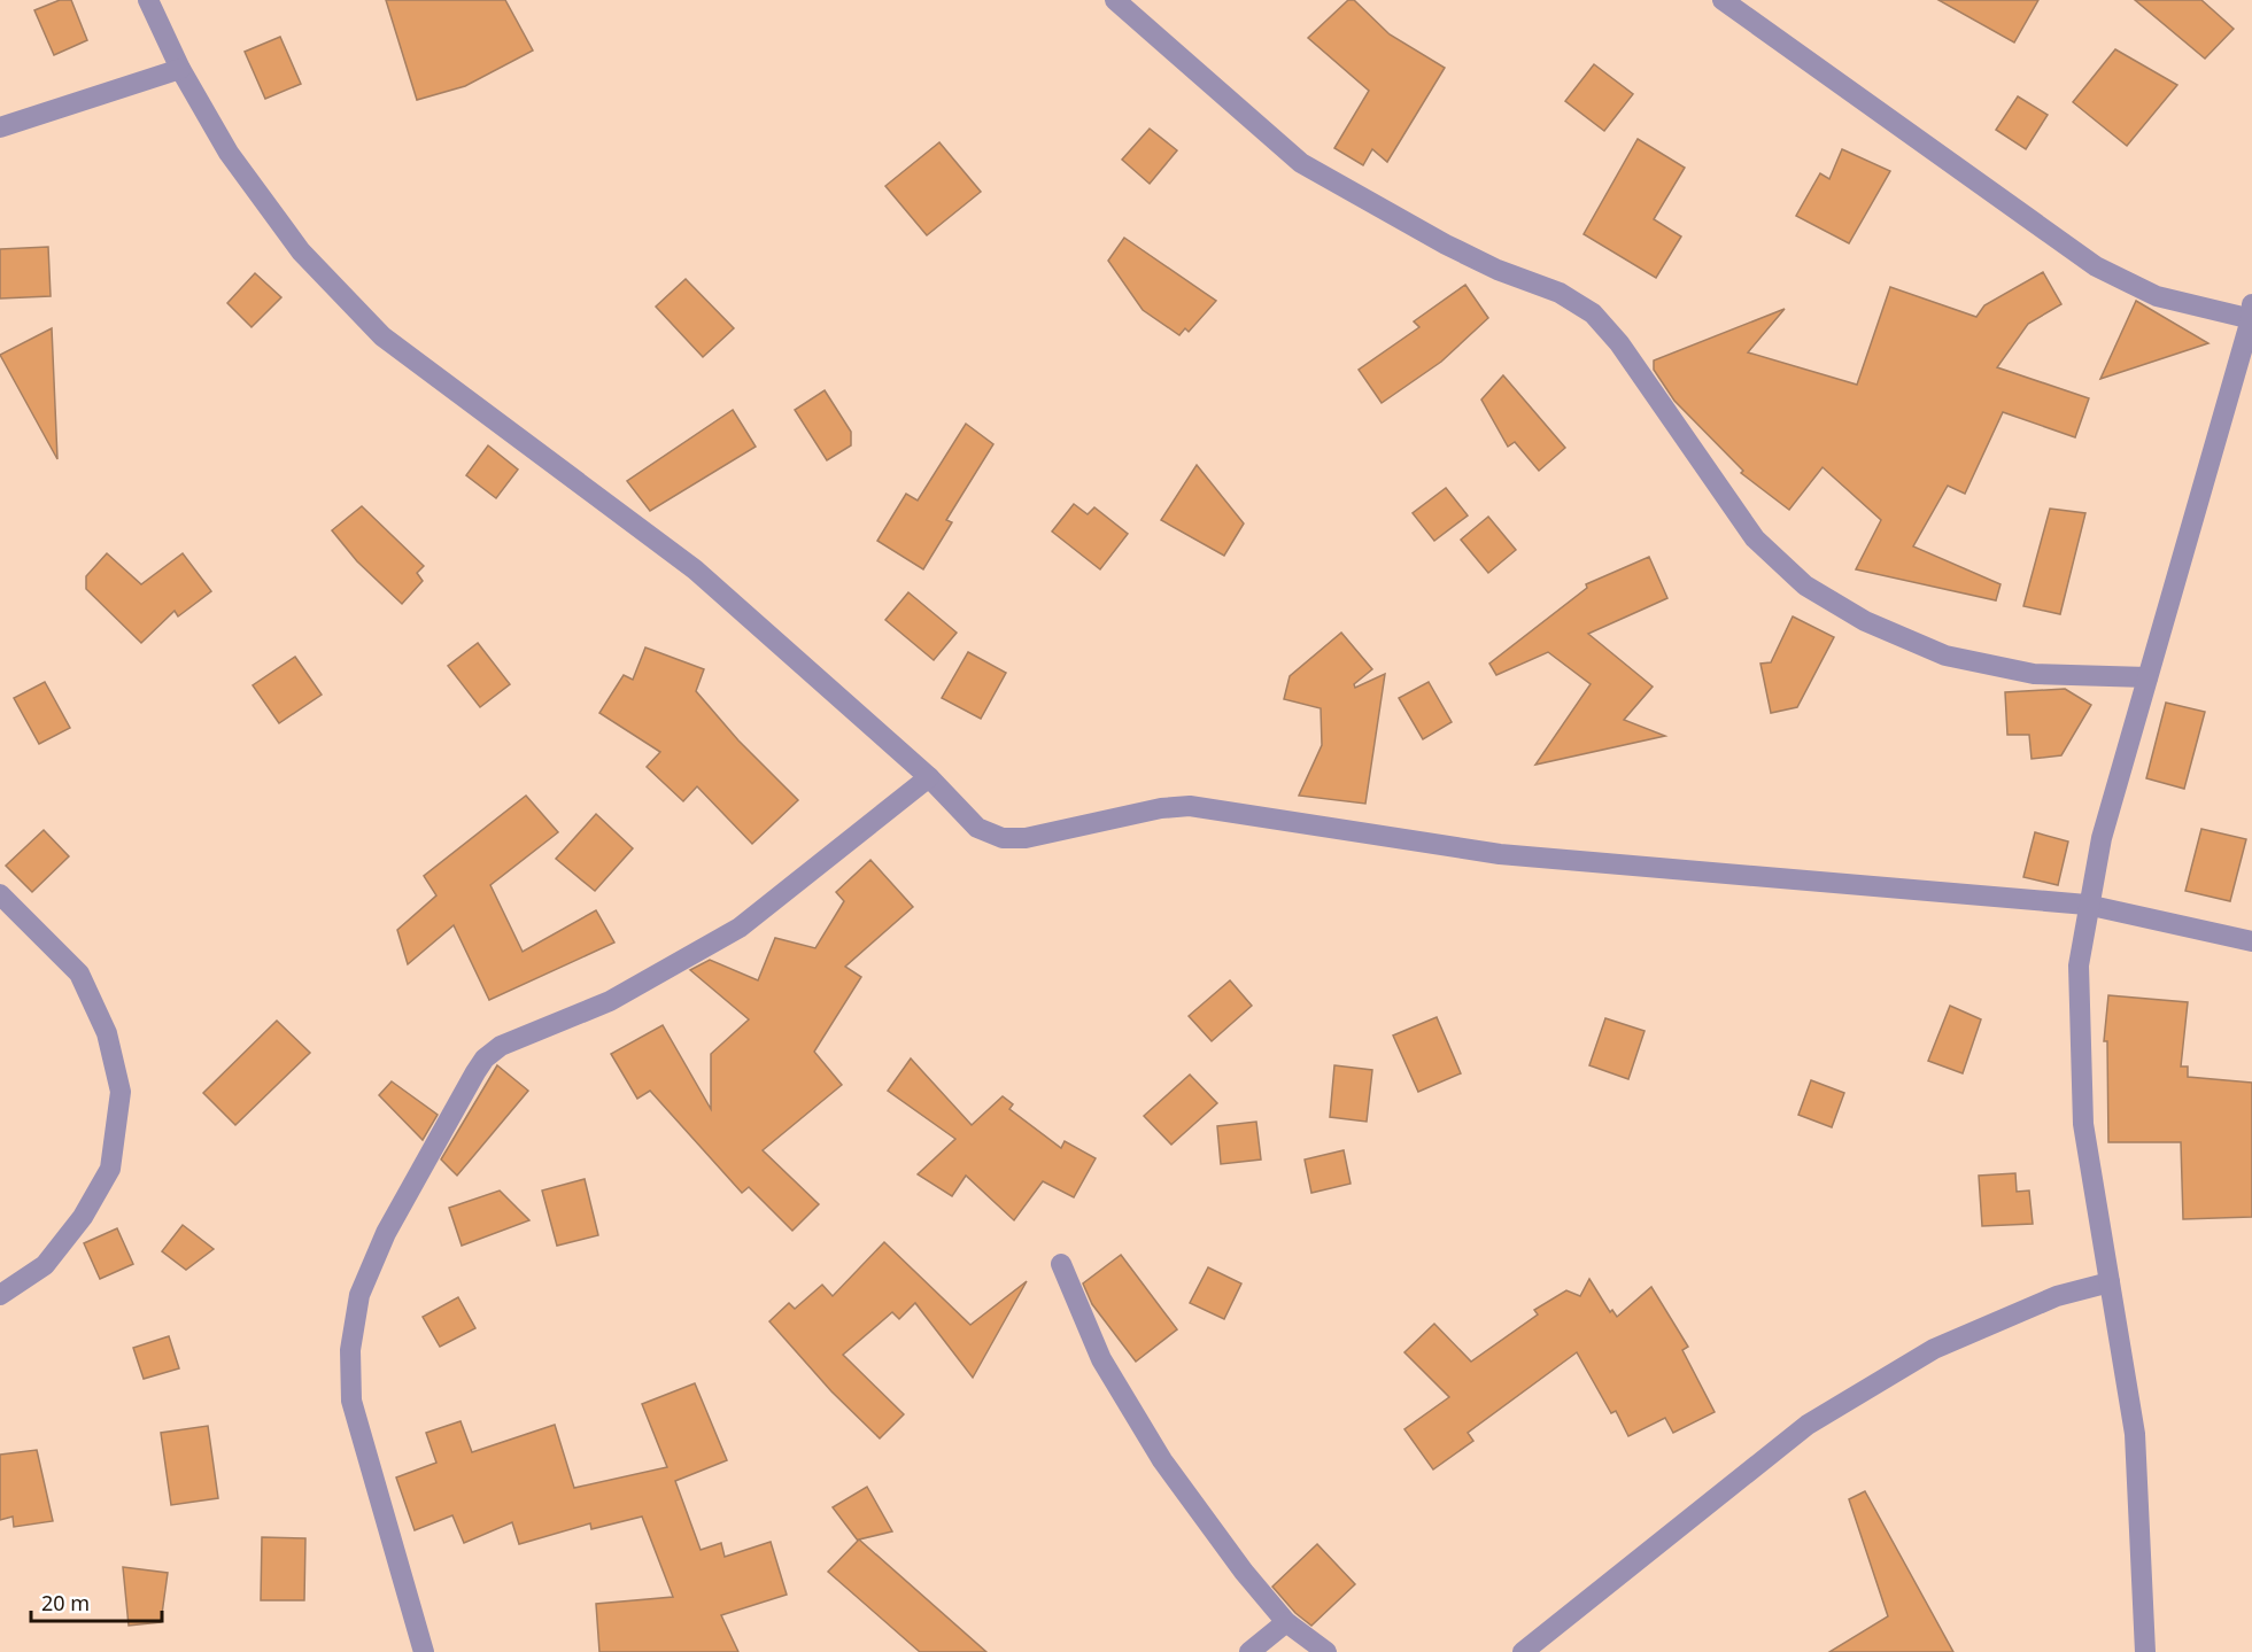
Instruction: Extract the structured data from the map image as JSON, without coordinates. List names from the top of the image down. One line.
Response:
{"scale_bar":"20 m"}
